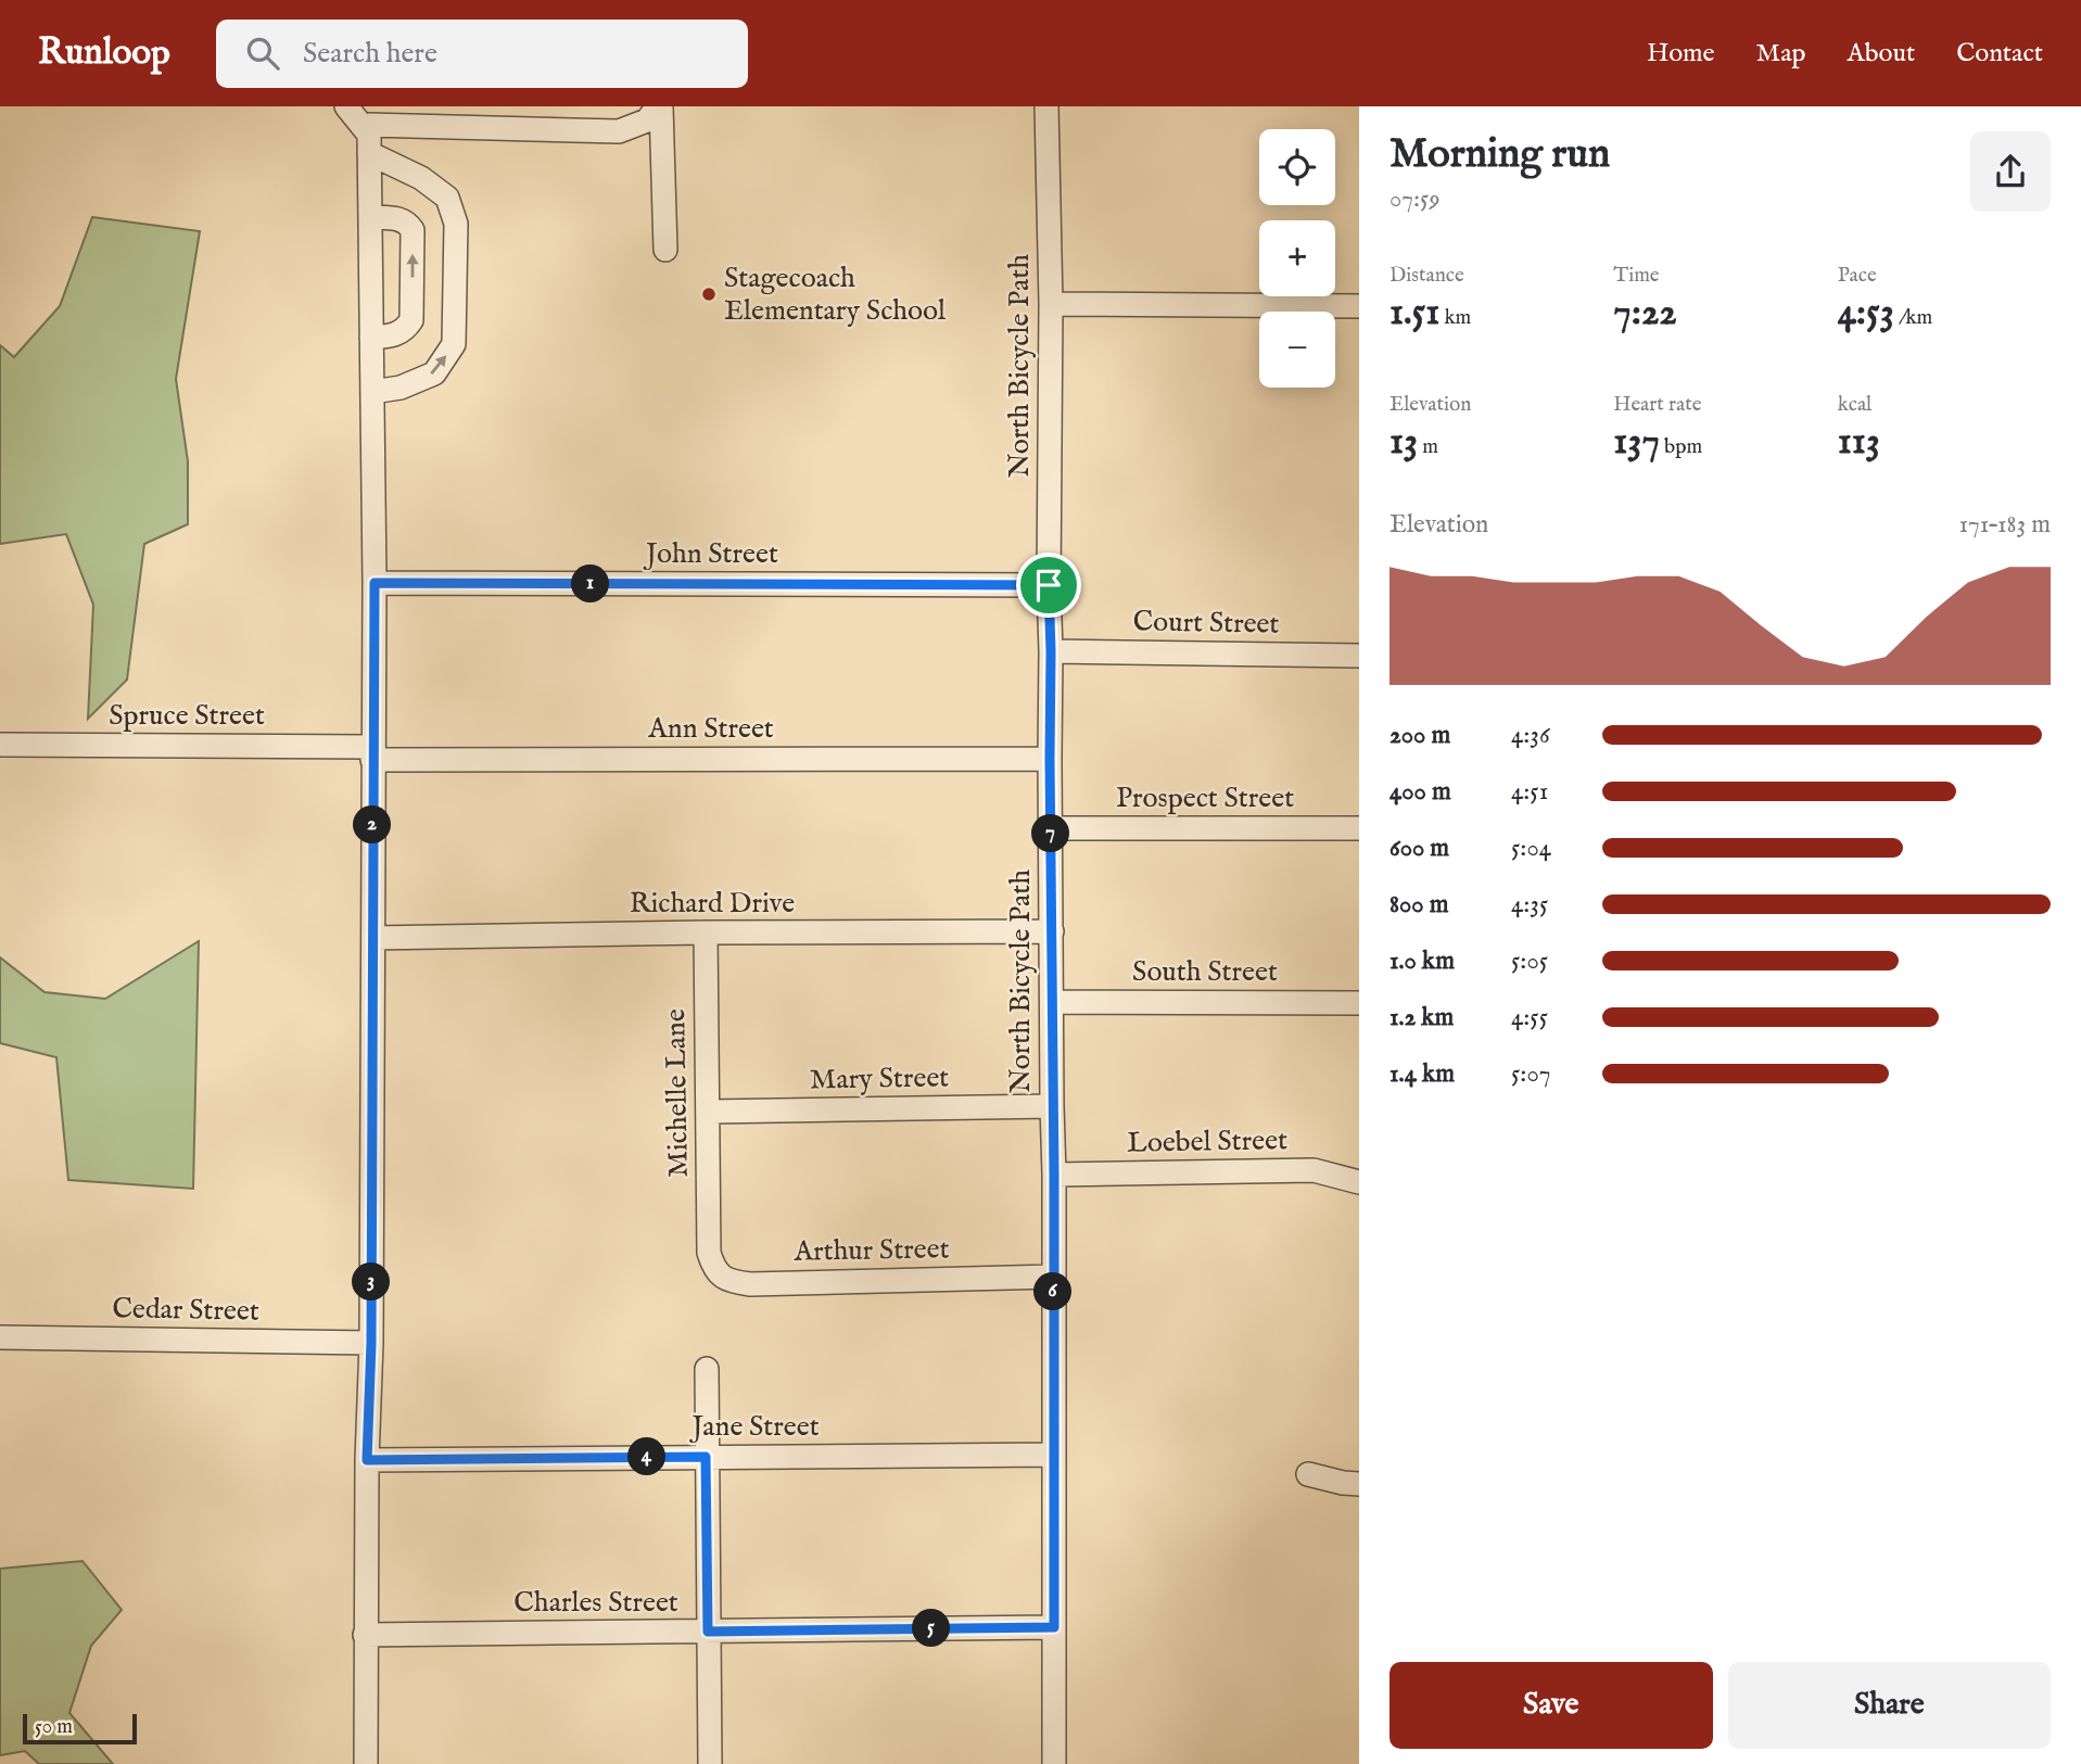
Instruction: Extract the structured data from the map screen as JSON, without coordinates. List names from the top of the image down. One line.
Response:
{"streets":{"street":["North Bicycle Path","John Street","Court Street","Spruce Street","Ann Street","Prospect Street","Richard Drive","South Street","Mary Street","Michelle Lane","Loebel Street","Arthur Street","Cedar Street","Jane Street","Charles Street"]},"crossings":[["North Bicycle Path","John Street"],["North Bicycle Path","Court Street"],["North Bicycle Path","Ann Street"],["North Bicycle Path","Prospect Street"],["North Bicycle Path","Richard Drive"],["North Bicycle Path","South Street"],["North Bicycle Path","Mary Street"],["North Bicycle Path","Loebel Street"],["North Bicycle Path","Arthur Street"],["North Bicycle Path","Jane Street"],["North Bicycle Path","Charles Street"],["Spruce Street","Ann Street"],["Richard Drive","Michelle Lane"],["Mary Street","Michelle Lane"],["Michelle Lane","Arthur Street"]],"places":["Stagecoach Elementary School"],"scale_bar":"50 m","page":{"header":"Runloop","search":"Search here","nav":["Home","Map","About","Contact"],"heading":["Morning run","07:59"],"map_buttons":["+","−"],"stats":[["Distance","1.51 km"],["Time","7:22"],["Pace","4:53 /km"],["Elevation","13 m"],["Heart rate","137 bpm"],["kcal","113"]],"chart":["Elevation","171–183 m"],"pins":["1","2","7","3","6","4","5"],"list":[{"name":"200 m","note":"4:36"},{"name":"400 m","note":"4:51"},{"name":"600 m","note":"5:04"},{"name":"800 m","note":"4:35"},{"name":"1.0 km","note":"5:05"},{"name":"1.2 km","note":"4:55"},{"name":"1.4 km","note":"5:07"}],"buttons":["Save","Share"],"scale":"50 m"}}
